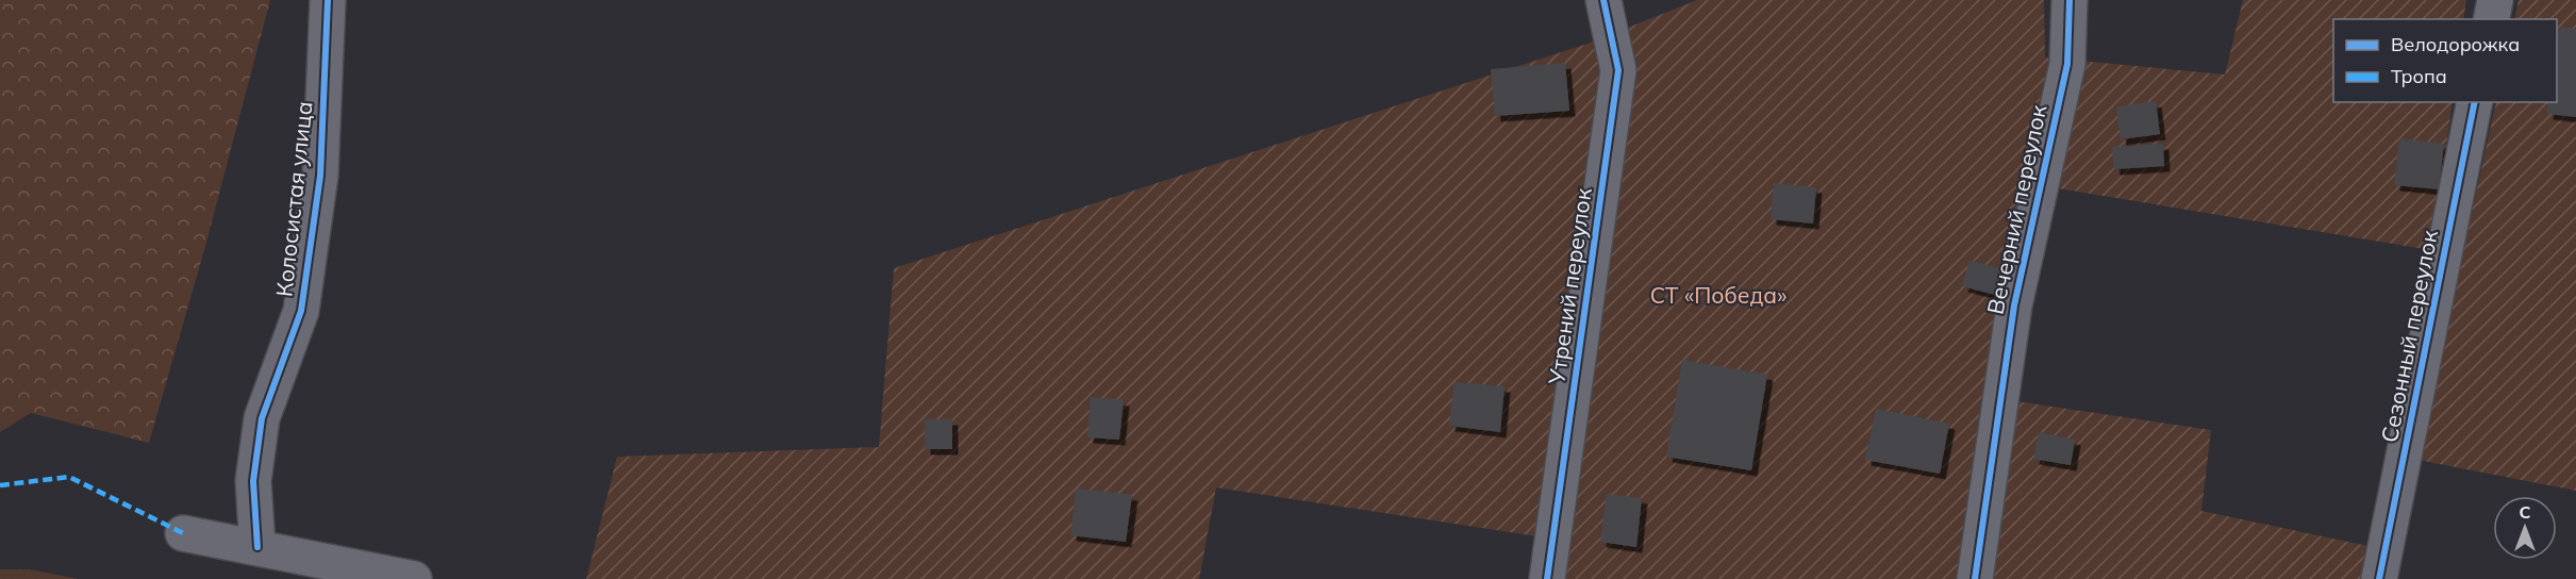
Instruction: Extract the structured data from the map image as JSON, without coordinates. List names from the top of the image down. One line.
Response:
{"streets":{"street":["Колосистая улица","Вечерний переулок","Утрений переулок","Сезонный переулок"]},"parks":["СТ «Победа»"],"legend":["Велодорожка","Тропа"],"north":"top"}
